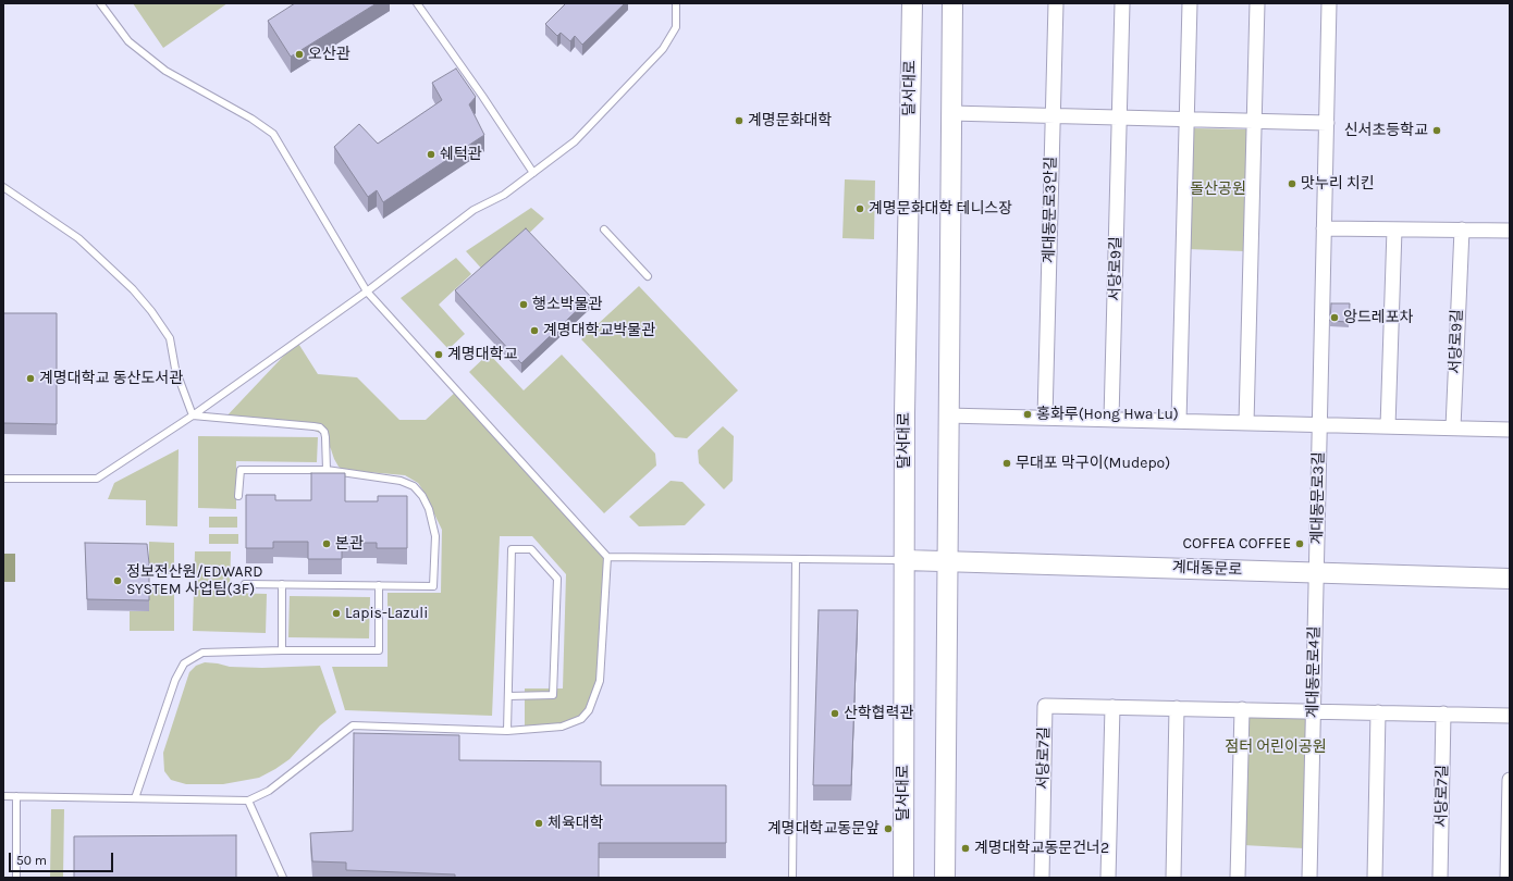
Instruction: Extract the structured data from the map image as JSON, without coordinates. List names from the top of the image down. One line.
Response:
{"streets":{"main road":["달서대로","계대동문로"],"street":["계대동문로3안길","서당로9길","계대동문로3길","계대동문로4길","서당로7길"]},"crossings":[["달서대로","계대동문로"],["계대동문로3길","계대동문로"],["계대동문로3길","계대동문로4길"],["계대동문로","계대동문로4길"],["계대동문로4길","서당로7길"]],"parks":["돌산공원","점터 어린이공원"],"places":["오산관","계명문화대학","신서초등학교","쉐턱관","맛누리 치킨","계명문화대학 테니스장","행소박물관","앙드레포차","계명대학교박물관","계명대학교","계명대학교 동산도서관","홍화루(Hong Hwa Lu)","무대포 막구이(Mudepo)","본관","COFFEA COFFEE","정보전산원/EDWARD SYSTEM 사업팀(3F)","Lapis-Lazuli","산학협력관","체육대학","계명대학교동문앞","계명대학교동문건너2"],"scale_bar":"50 m"}
